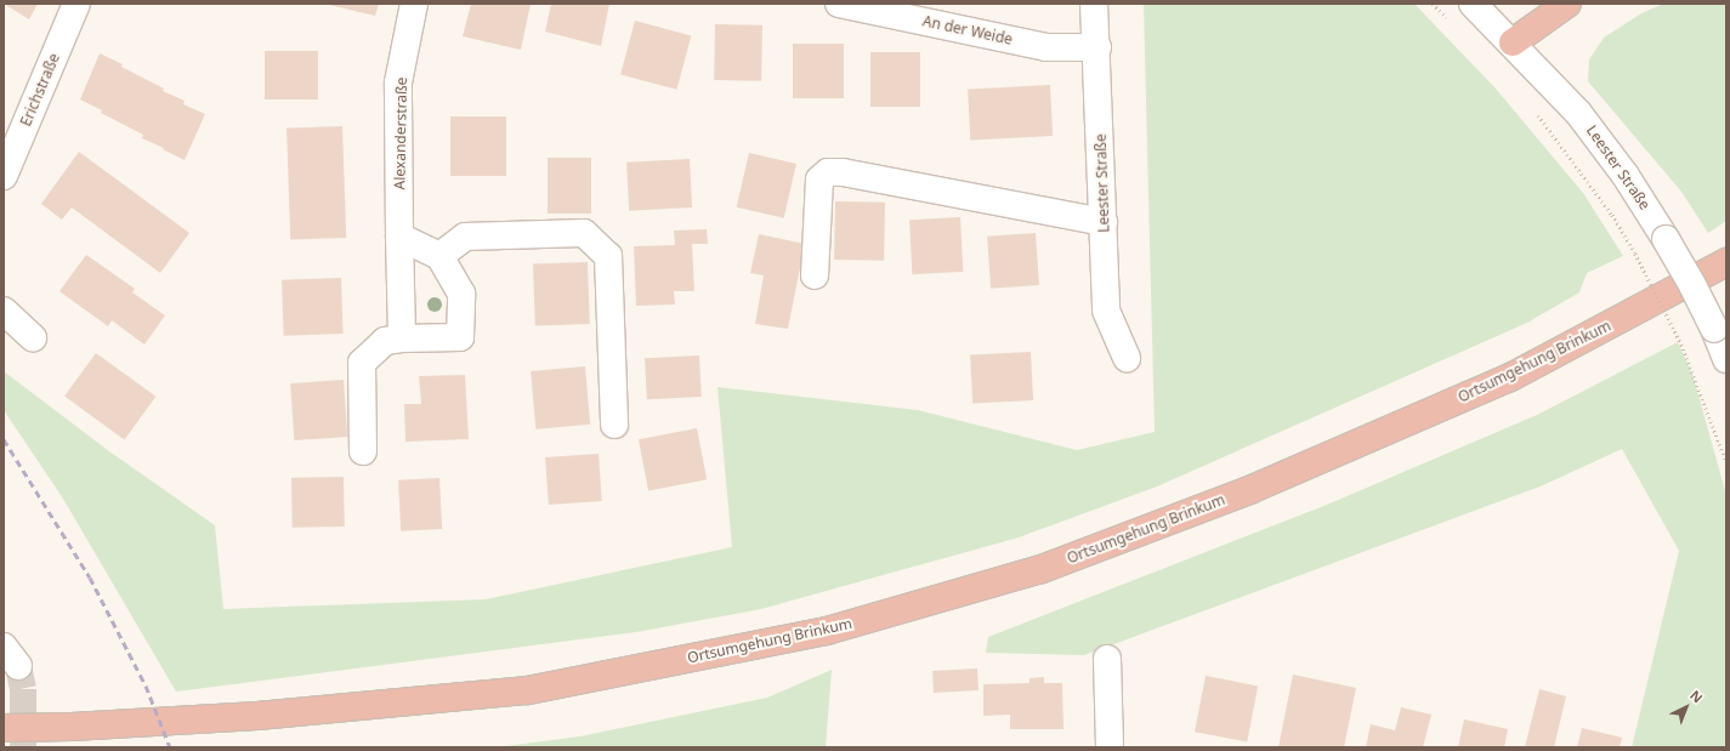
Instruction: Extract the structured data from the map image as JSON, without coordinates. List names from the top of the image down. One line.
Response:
{"streets":{"highway":["Ortsumgehung Brinkum"],"street":["An der Weide","Erichstraße","Alexanderstraße","Leester Straße"]},"crossings":[["An der Weide","Leester Straße"]],"north":"top right"}
